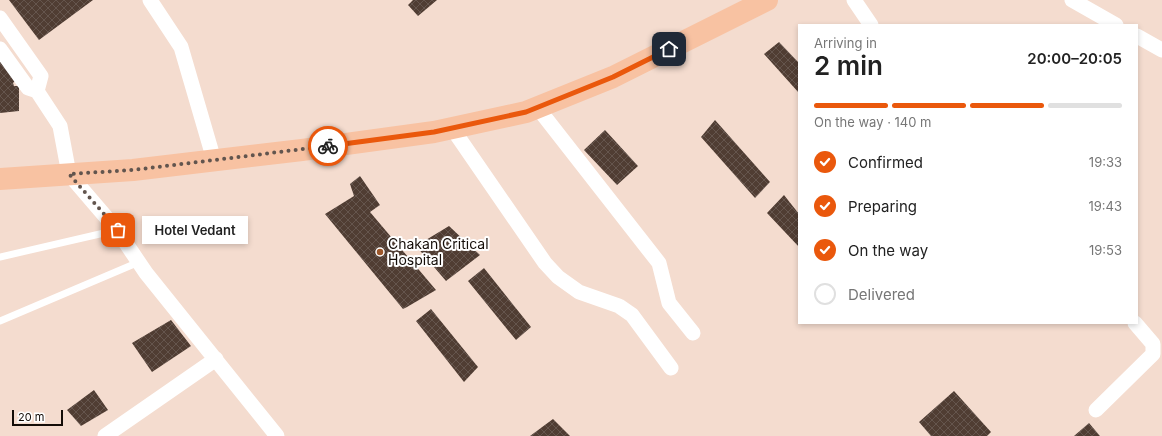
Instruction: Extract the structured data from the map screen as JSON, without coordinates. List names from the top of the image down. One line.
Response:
{"places":["Hotel Vedant","Chakan Critical Hospital"],"scale_bar":"20 m","page":{"heading":["2 min","Arriving in","20:00–20:05"],"bar":"On the way · 140 m","list":[["Confirmed","19:33"],["Preparing","19:43"],["On the way","19:53"],"Delivered"],"bubble":"Hotel Vedant","scale":"20 m"}}
